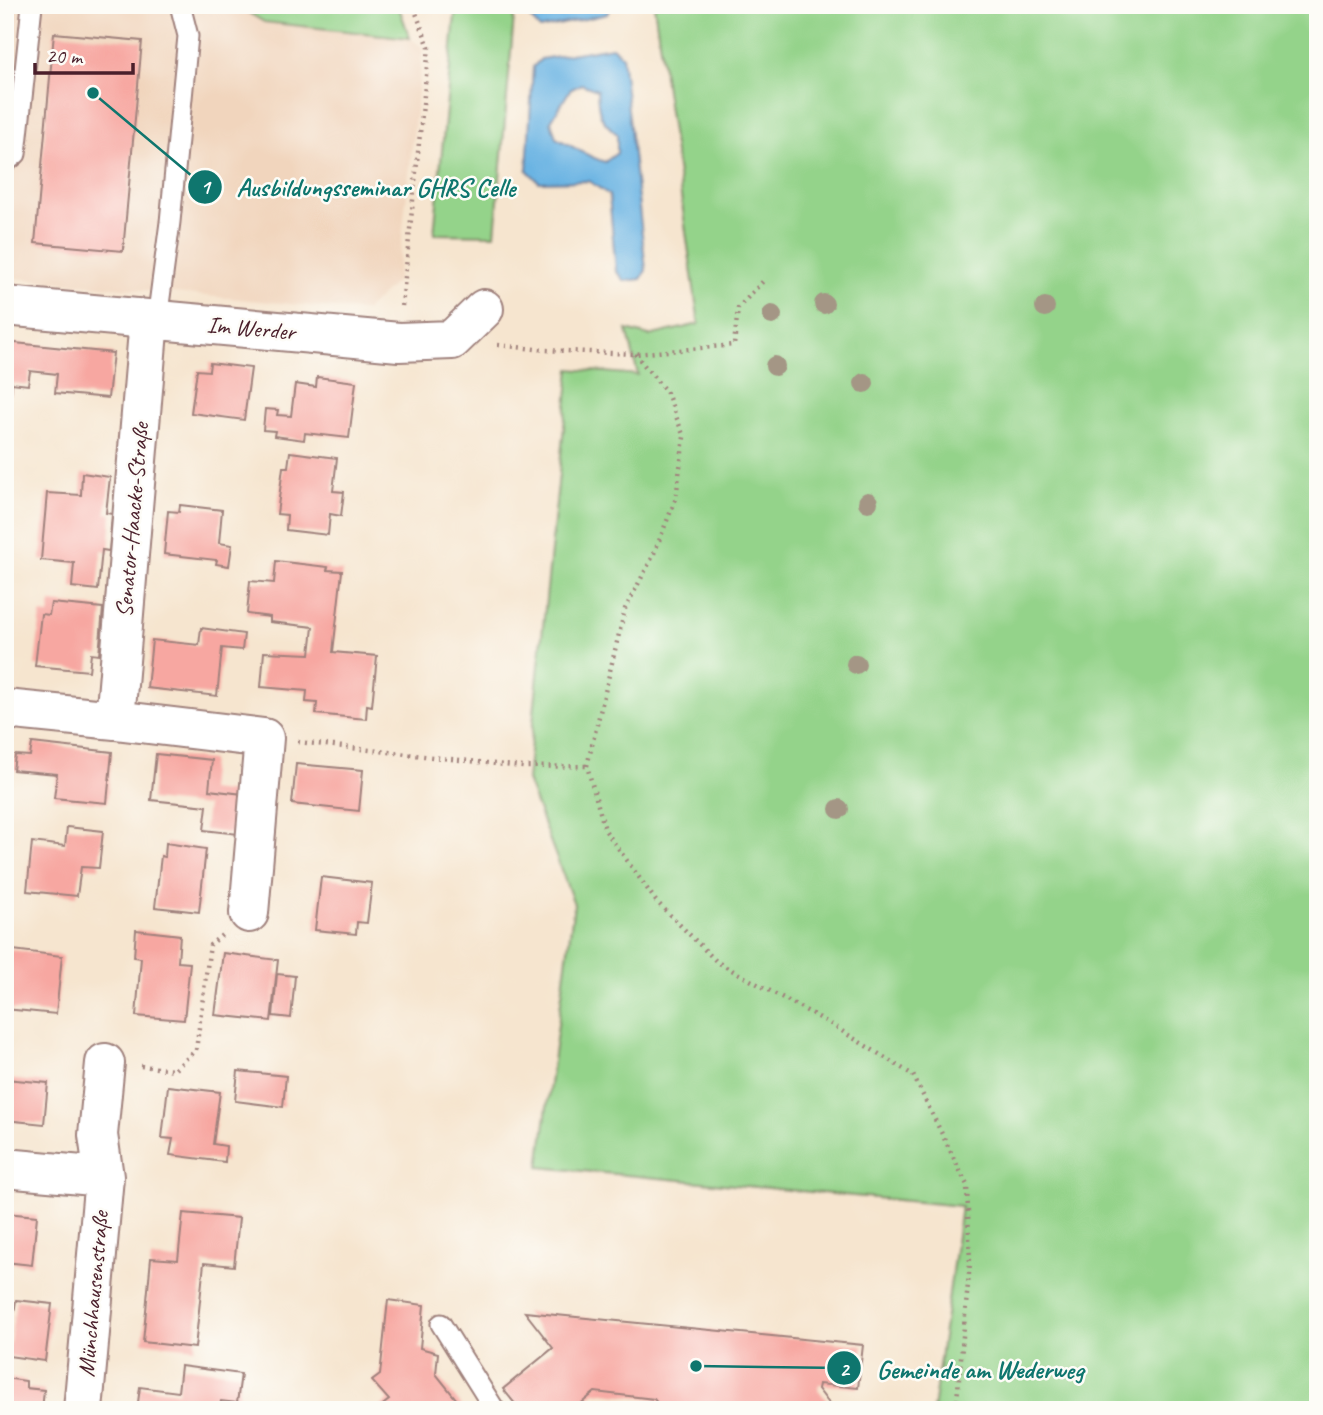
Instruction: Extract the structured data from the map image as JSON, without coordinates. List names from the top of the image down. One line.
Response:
{"streets":{"street":["Im Werder","Senator-Haacke-Straße","Münchhausenstraße"]},"crossings":[["Im Werder","Senator-Haacke-Straße"]],"places":["Ausbildungsseminar GHRS Celle","Gemeinde am Wederweg"],"scale_bar":"20 m"}
